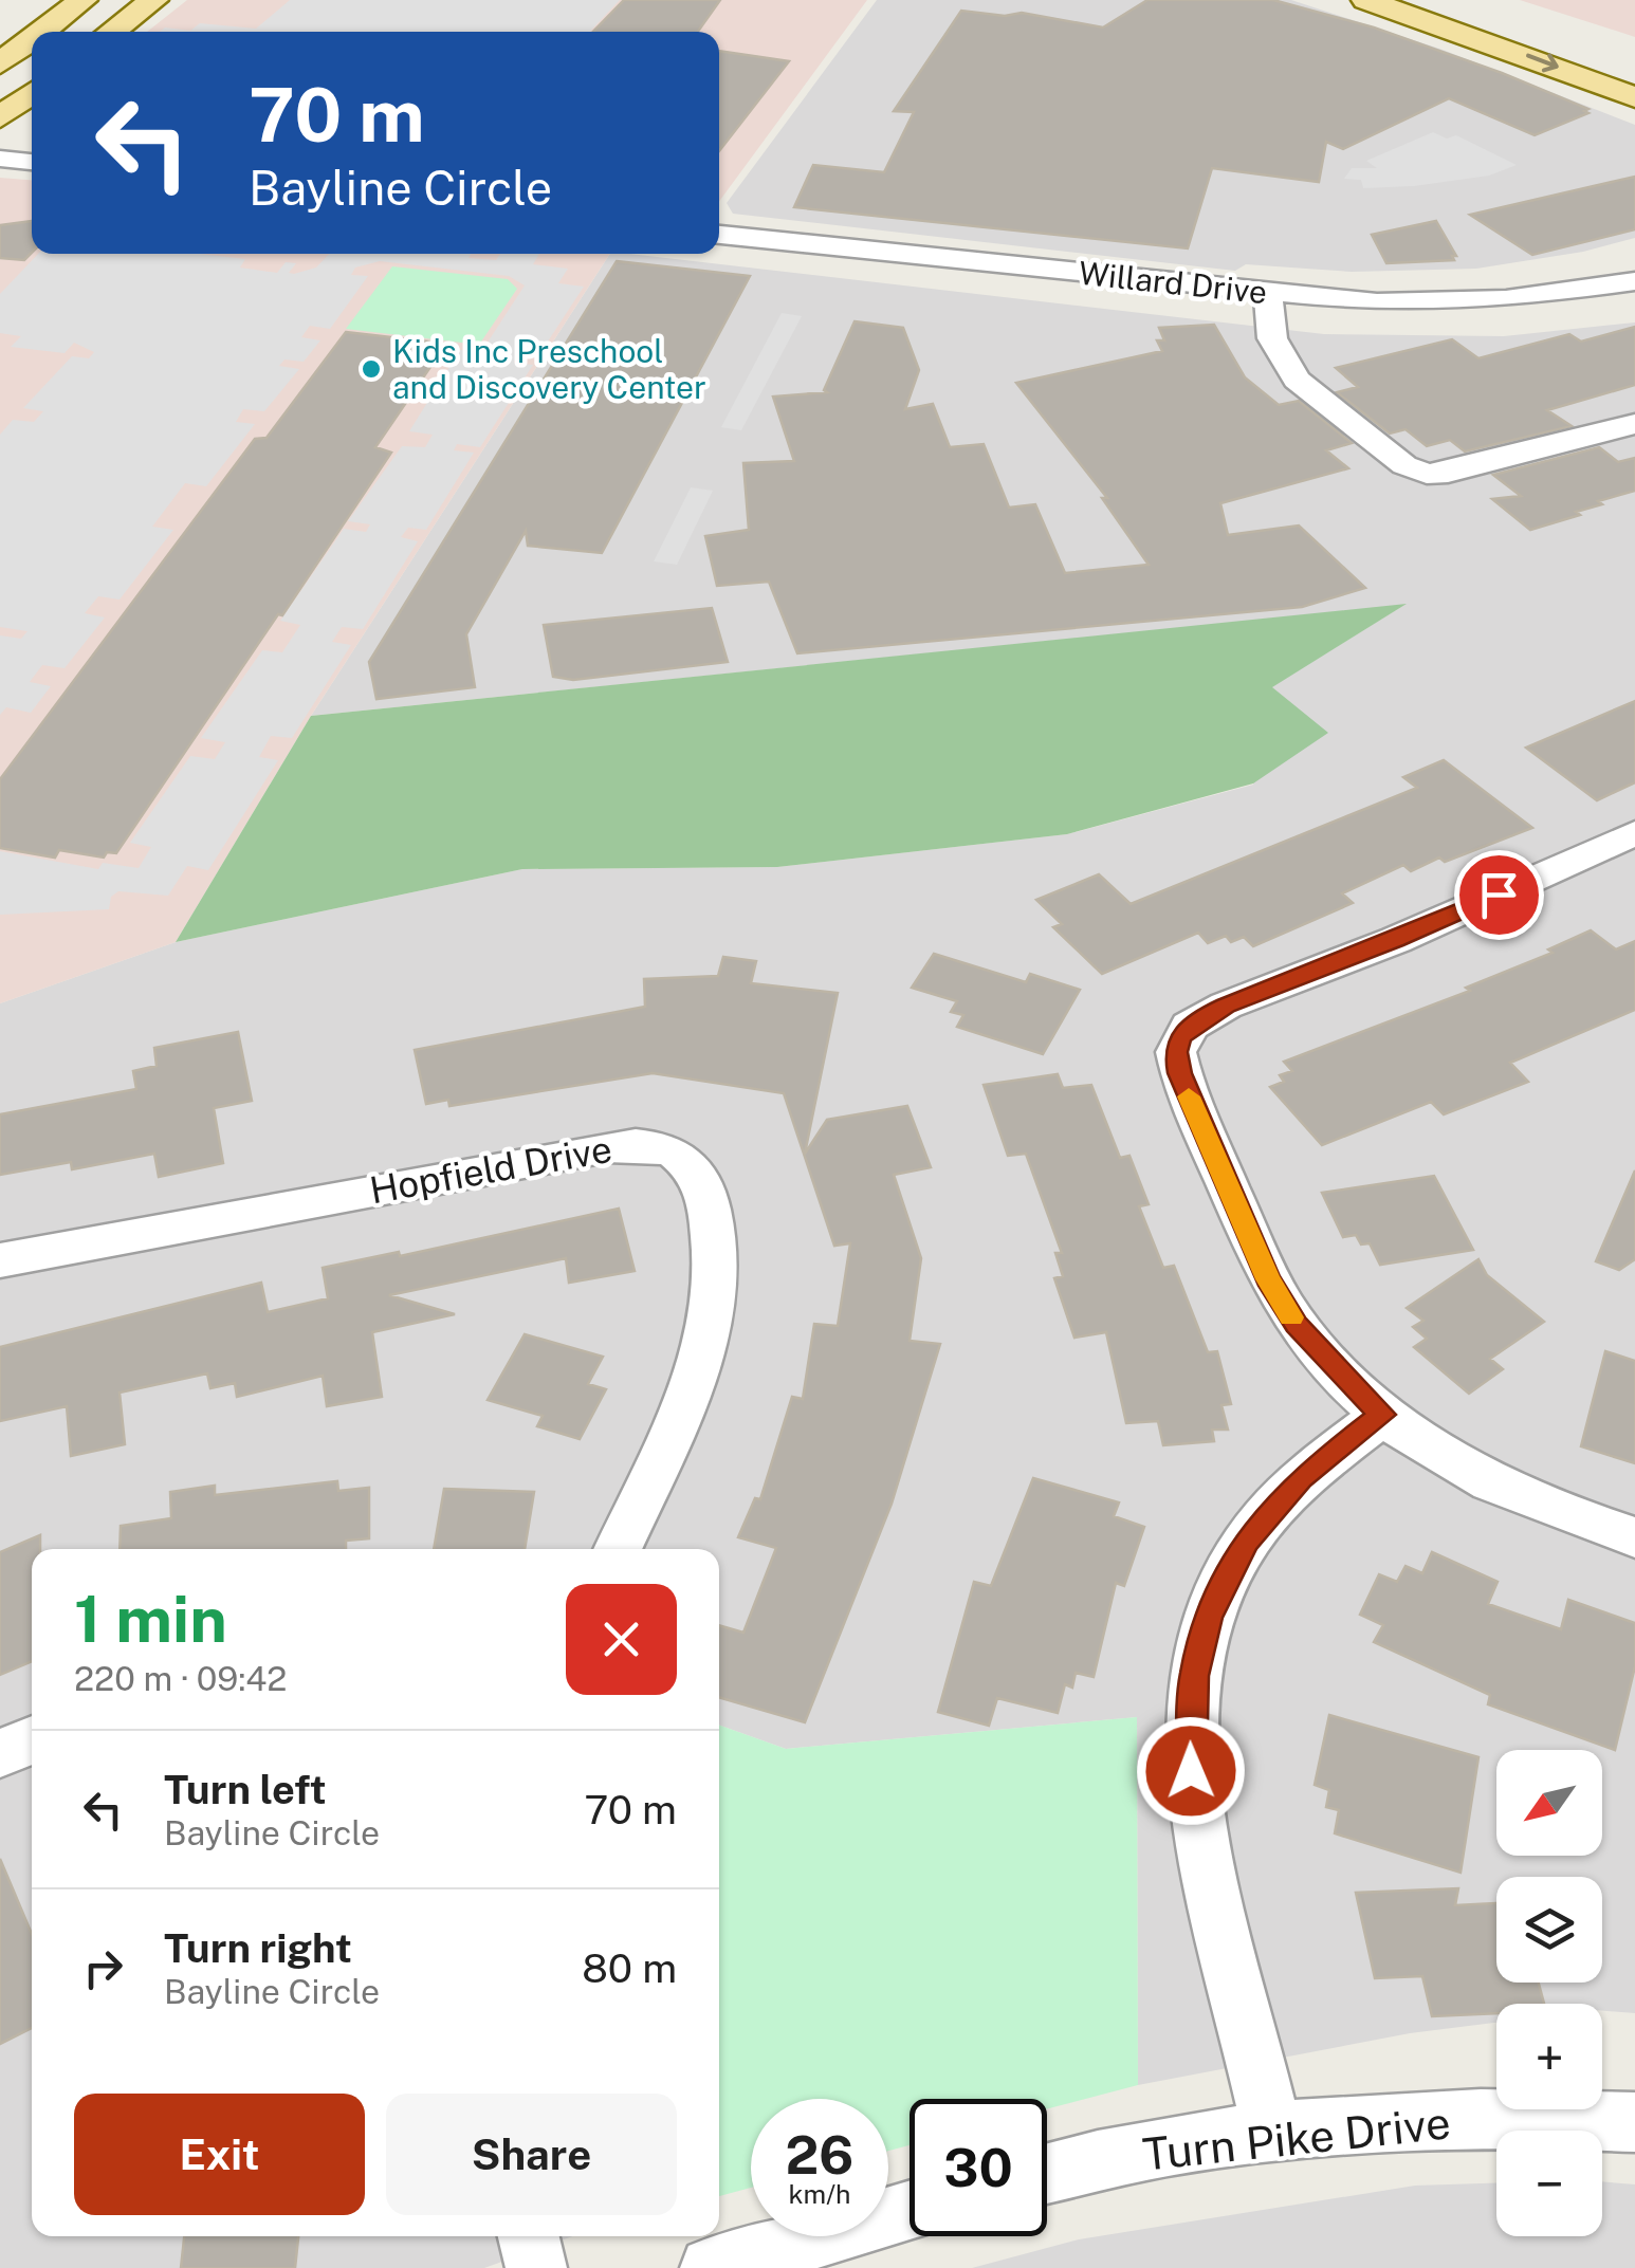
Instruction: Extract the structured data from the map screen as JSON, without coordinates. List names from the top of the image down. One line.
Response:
{"streets":{"street":["Willard Drive","Hopfield Drive","Turn Pike Drive"]},"places":["Kids Inc Preschool and Discovery Center"],"north":"bottom left","page":{"turn":["70 m","Bayline Circle"],"heading":["1 min","220 m · 09:42"],"list":[{"name":"Turn left","note":"Bayline Circle","value":"70 m"},{"name":"Turn right","note":"Bayline Circle","value":"80 m"}],"map_buttons":["+","−"],"buttons":["Exit","Share"],"speed":"26 km/h","limit":"30"}}
